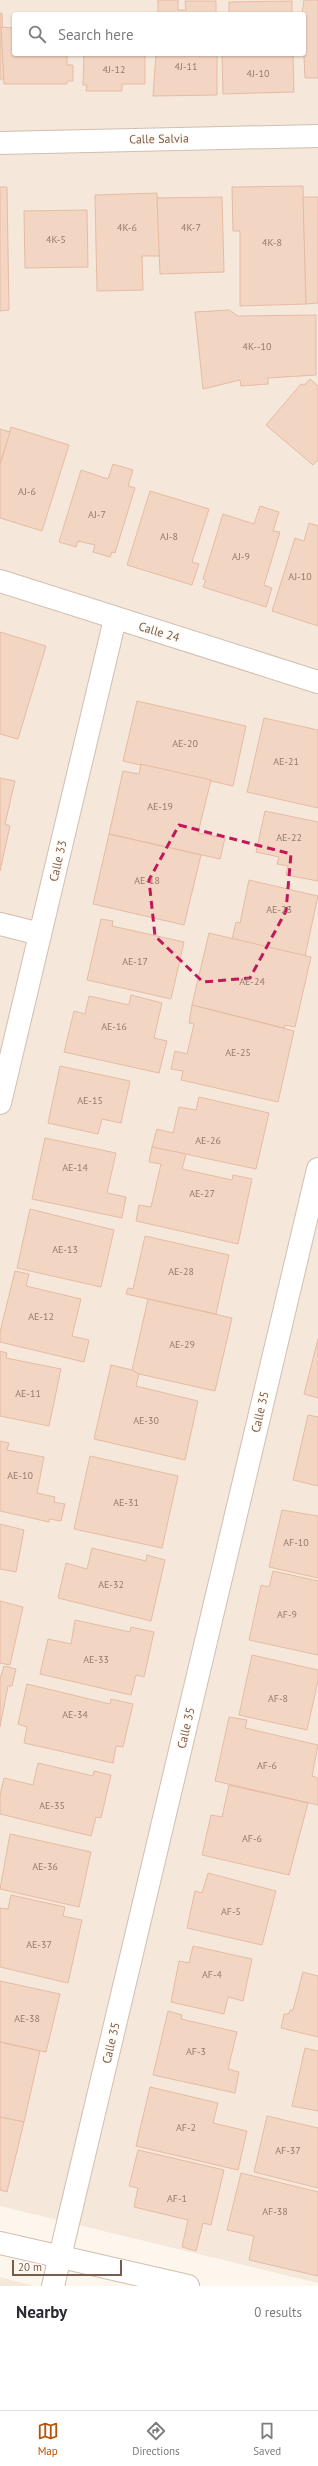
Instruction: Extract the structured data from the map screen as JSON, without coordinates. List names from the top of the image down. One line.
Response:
{"streets":{"street":["Calle Salvia","Calle 24","Calle 33","Calle 35"]},"crossings":[["Calle 24","Calle 33"]],"house_numbers":["4J-11","4J-12","4J-10","4K-6","4K-7","4K-5","4K-8","4K--10","AJ-6","AJ-7","AJ-8","AJ-9","AJ-10","AE-20","AE-21","AE-19","AE-22","AE-18","AE-23","AE-17","AE-24","AE-16","AE-25","AE-15","AE-26","AE-14","AE-27","AE-13","AE-28","AE-12","AE-29","AE-11","AE-30","AE-10","AE-31","AF-10","AE-32","AF-9","AE-33","AF-8","AE-34","AF-6","AE-35","AF-6","AE-36","AF-5","AE-37","AF-4","AE-38","AF-3","AF-2","AF-37","AF-1","AF-38"],"scale_bar":"20 m","page":{"search":"Search here","scale":"20 m","heading":["Nearby","0 results"],"nav":["Map","Directions","Saved"]}}
